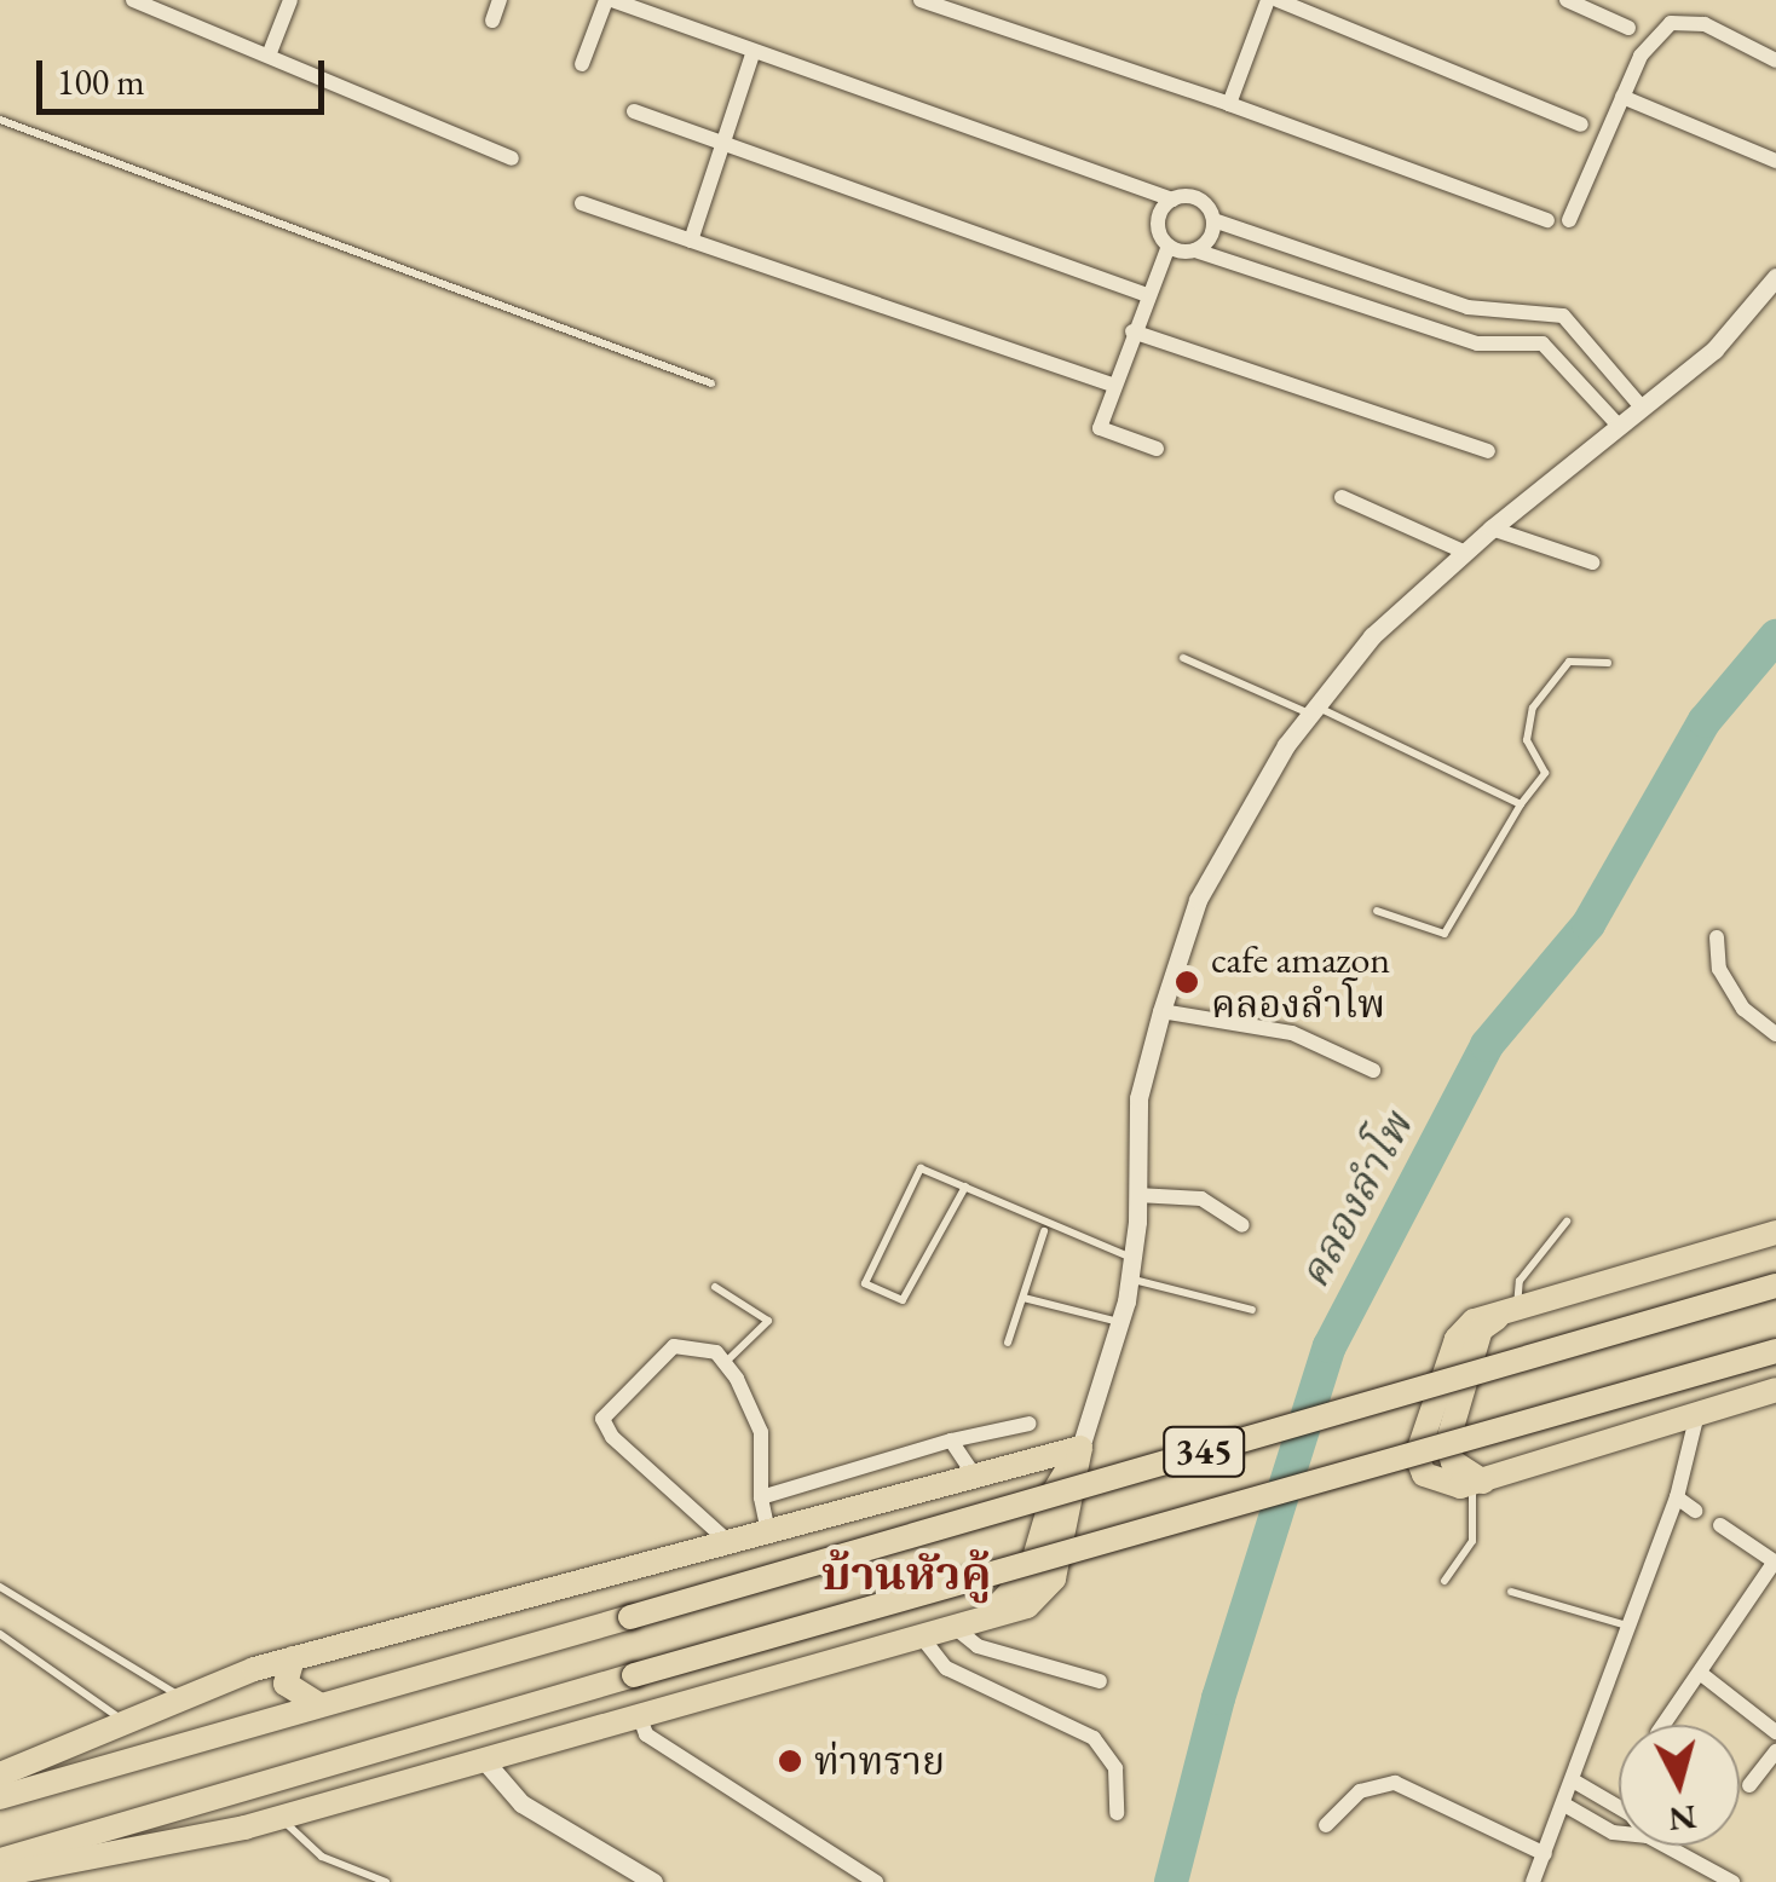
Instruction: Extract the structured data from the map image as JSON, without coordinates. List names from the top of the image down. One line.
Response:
{"streets":{"main road":["345"]},"districts":["บ้านหัวคู้"],"water":["คลองลำโพ"],"places":["cafe amazon คลองลำโพ","ท่าทราย"],"scale_bar":"100 m","north":"bottom"}
